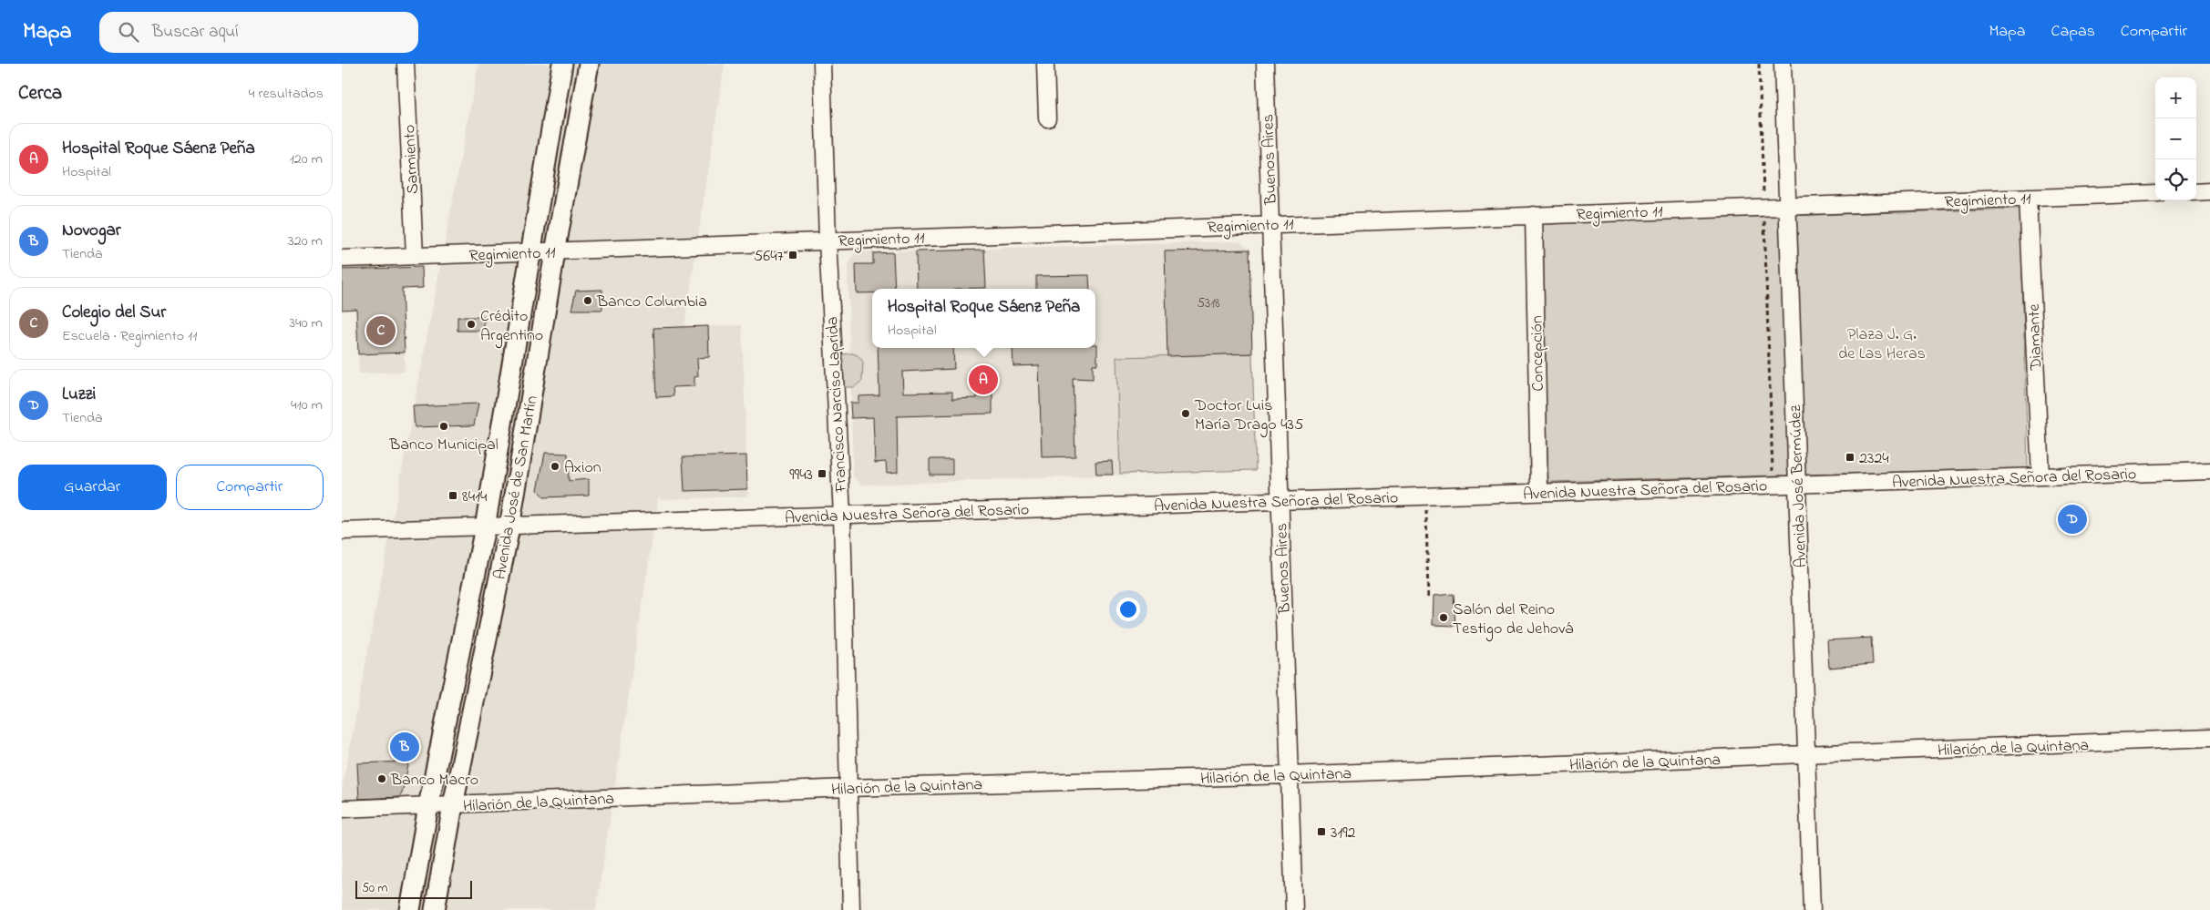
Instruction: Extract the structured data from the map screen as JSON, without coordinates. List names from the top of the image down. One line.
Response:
{"streets":{"main road":["Avenida José de San Martín"],"street":["Sarmiento","Buenos Aires","Regimiento 11","Diamante","Concepción","Francisco Narciso Laprida","Avenida Nuestra Señora del Rosario","Avenida José Bermúdez","Hilarión de la Quintana"]},"crossings":[["Sarmiento","Regimiento 11"],["Buenos Aires","Regimiento 11"],["Buenos Aires","Avenida Nuestra Señora del Rosario"],["Buenos Aires","Hilarión de la Quintana"],["Regimiento 11","Diamante"],["Regimiento 11","Concepción"],["Regimiento 11","Francisco Narciso Laprida"],["Regimiento 11","Avenida José Bermúdez"],["Regimiento 11","Avenida José de San Martín"],["Diamante","Avenida Nuestra Señora del Rosario"],["Concepción","Avenida Nuestra Señora del Rosario"],["Francisco Narciso Laprida","Avenida Nuestra Señora del Rosario"],["Francisco Narciso Laprida","Hilarión de la Quintana"],["Avenida Nuestra Señora del Rosario","Avenida José Bermúdez"],["Avenida Nuestra Señora del Rosario","Avenida José de San Martín"],["Avenida José Bermúdez","Hilarión de la Quintana"],["Avenida José de San Martín","Hilarión de la Quintana"]],"parks":["Plaza J. G. de Las Heras"],"places":{"transit":["5647","2324","9943","8414","3192"],"other":["Banco Columbia","Crédito Argentino","Doctor Luis María Drago 435","Banco Municipal","Axion","Salón del Reino Testigo de Jehová","Banco Macro"]},"house_numbers":["5318"],"scale_bar":"50 m","page":{"header":"Mapa","search":"Buscar aquí","nav":["Mapa","Capas","Compartir"],"heading":["Cerca","4 resultados"],"map_buttons":["+","−"],"list":[{"mark":"A","name":"Hospital Roque Sáenz Peña","note":"Hospital","value":"120 m"},{"mark":"B","name":"Novogar","note":"Tienda","value":"320 m"},{"mark":"C","name":"Colegio del Sur","note":"Escuela · Regimiento 11","value":"340 m"},{"mark":"D","name":"Luzzi","note":"Tienda","value":"410 m"}],"popup":["Hospital Roque Sáenz Peña","Hospital"],"pins":["C","A","D","B"],"buttons":["Guardar","Compartir"],"scale":"50 m"}}
